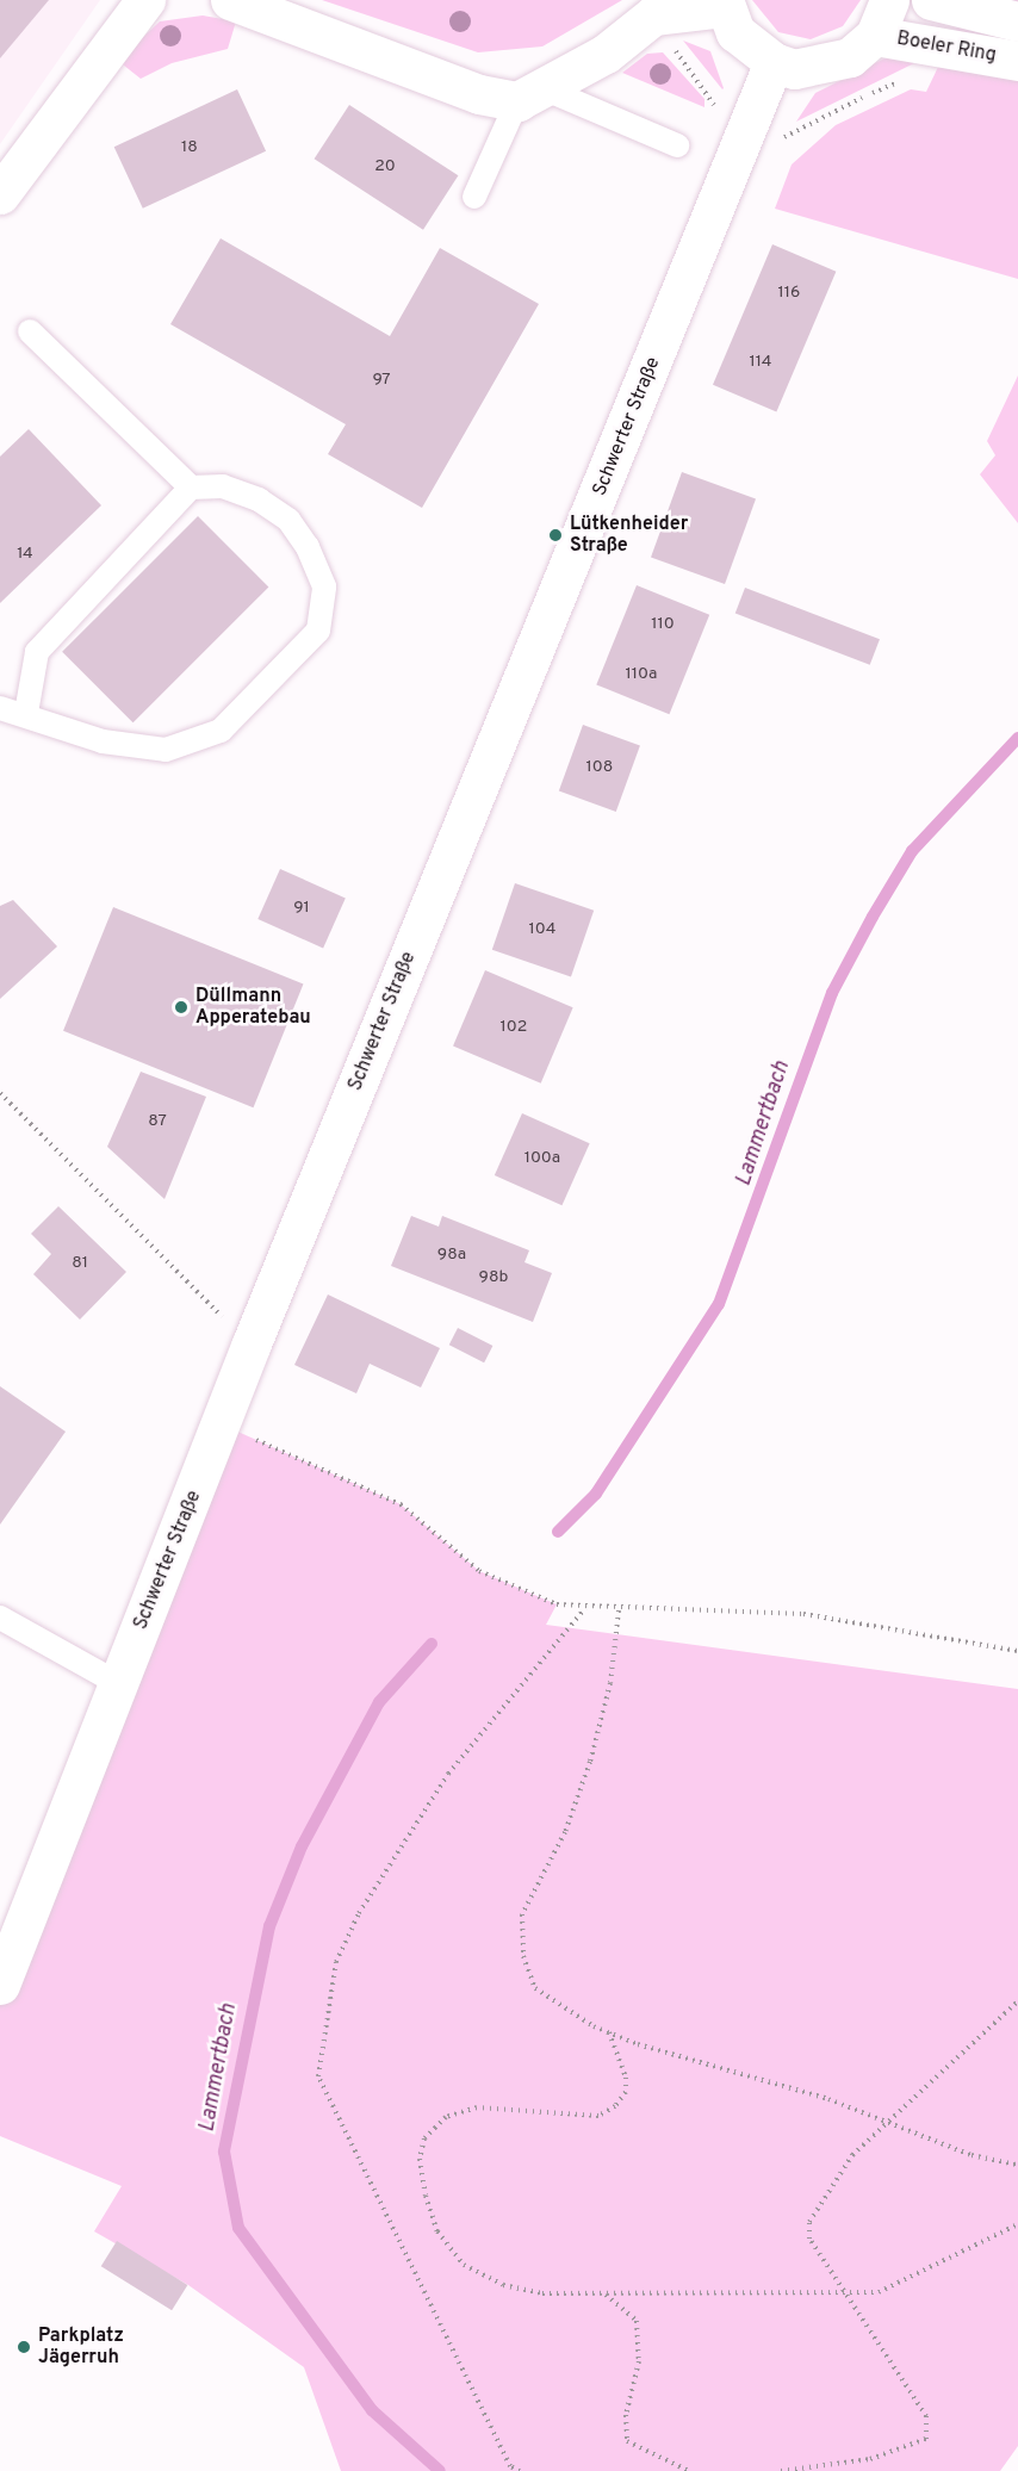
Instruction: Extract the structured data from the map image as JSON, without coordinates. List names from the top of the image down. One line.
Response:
{"streets":{"main road":["Boeler Ring","Schwerter Straße"]},"water":["Lammertbach"],"places":["Lütkenheider Straße","Düllmann Apperatebau","Parkplatz Jägerruh"],"house_numbers":["18","20","116","114","97","14","110","110a","108","91","104","102","87","100a","98a","81","98b"]}
